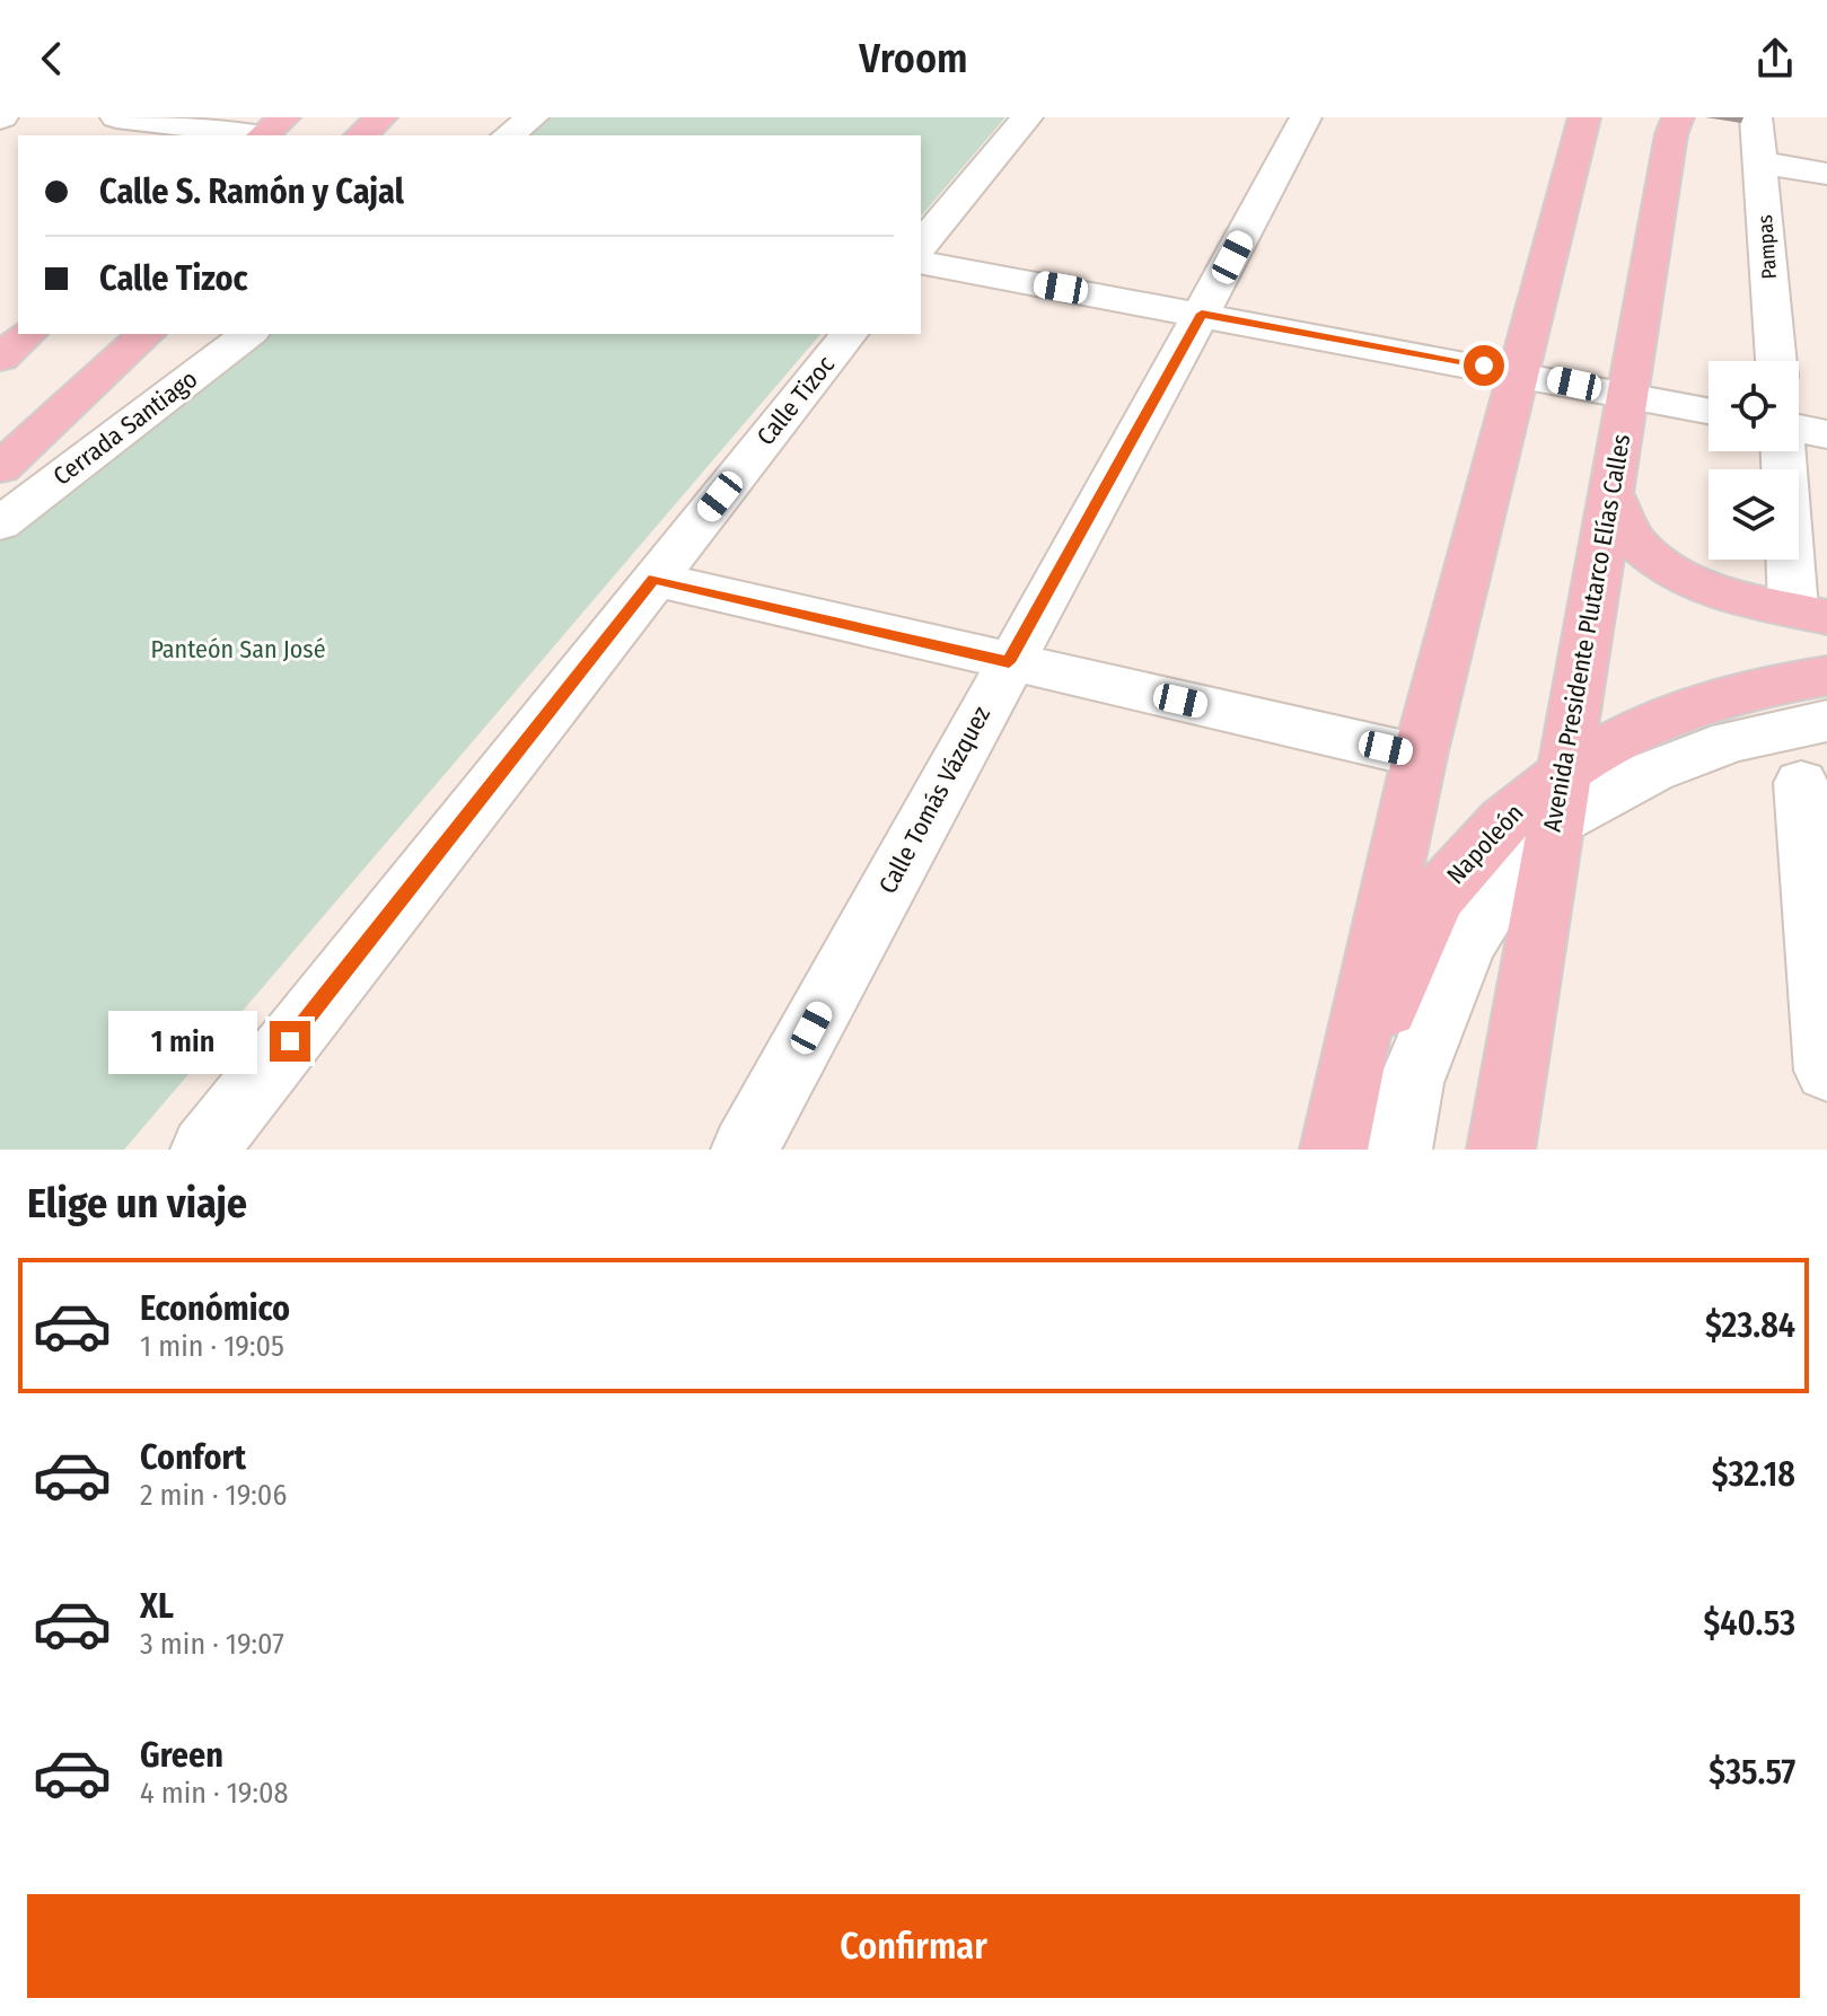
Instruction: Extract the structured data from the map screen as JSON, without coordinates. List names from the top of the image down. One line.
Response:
{"streets":{"main road":["Avenida Presidente Plutarco Elías Calles","Napoleón"],"street":["Pampas","Calle Tizoc","Cerrada Santiago","Calle Tomás Vázquez"]},"crossings":[["Avenida Presidente Plutarco Elías Calles","Napoleón"]],"parks":["Panteón San José"],"page":{"header":"Vroom","banner":["Calle S. Ramón y Cajal","Calle Tizoc"],"bubble":"1 min","heading":"Elige un viaje","list":[{"name":"Económico","note":"1 min · 19:05","value":"$23.84"},{"name":"Confort","note":"2 min · 19:06","value":"$32.18"},{"name":"XL","note":"3 min · 19:07","value":"$40.53"},{"name":"Green","note":"4 min · 19:08","value":"$35.57"}],"buttons":"Confirmar"}}
